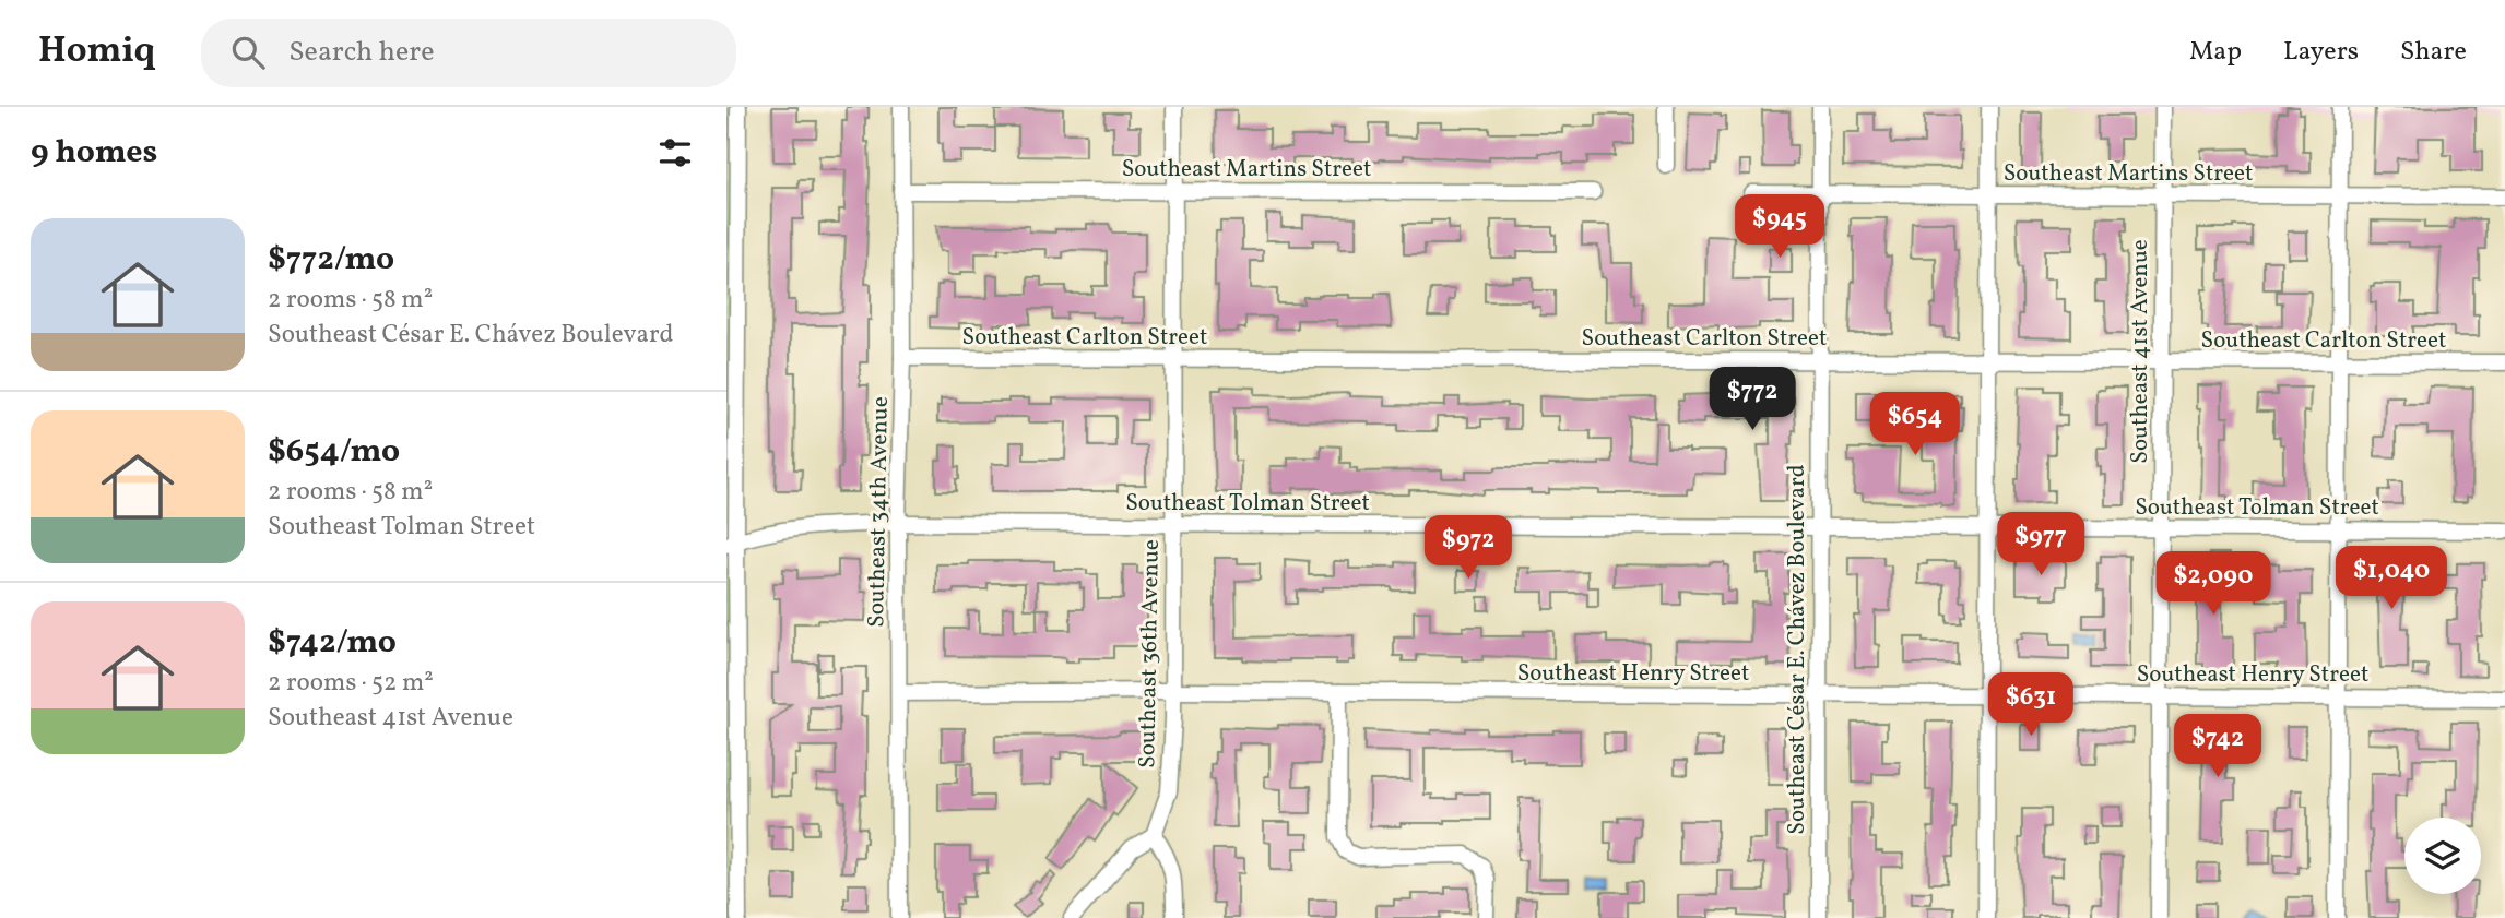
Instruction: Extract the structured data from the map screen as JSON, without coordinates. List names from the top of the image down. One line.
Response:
{"streets":{"street":["Southeast Martins Street","Southeast Carlton Street","Southeast 41st Avenue","Southeast Tolman Street","Southeast 34th Avenue","Southeast César E. Chávez Boulevard","Southeast 36th Avenue","Southeast Henry Street"]},"crossings":[["Southeast Martins Street","Southeast 41st Avenue"],["Southeast Martins Street","Southeast 34th Avenue"],["Southeast Martins Street","Southeast César E. Chávez Boulevard"],["Southeast Martins Street","Southeast 36th Avenue"],["Southeast Carlton Street","Southeast 41st Avenue"],["Southeast Carlton Street","Southeast 34th Avenue"],["Southeast Carlton Street","Southeast César E. Chávez Boulevard"],["Southeast Carlton Street","Southeast 36th Avenue"],["Southeast 41st Avenue","Southeast Tolman Street"],["Southeast 41st Avenue","Southeast Henry Street"],["Southeast Tolman Street","Southeast 34th Avenue"],["Southeast Tolman Street","Southeast César E. Chávez Boulevard"],["Southeast Tolman Street","Southeast 36th Avenue"],["Southeast 34th Avenue","Southeast Henry Street"],["Southeast César E. Chávez Boulevard","Southeast Henry Street"],["Southeast 36th Avenue","Southeast Henry Street"]],"page":{"header":"Homiq","search":"Search here","nav":["Map","Layers","Share"],"heading":"9 homes","price":["$945","$772","$654","$977","$972","$1,040","$2,090","$631","$742"],"list":[{"name":"$772/mo","note":"2 rooms · 58 m² · Southeast César E. Chávez Boulevard"},{"name":"$654/mo","note":"2 rooms · 58 m² · Southeast Tolman Street"},{"name":"$742/mo","note":"2 rooms · 52 m² · Southeast 41st Avenue"}]}}
